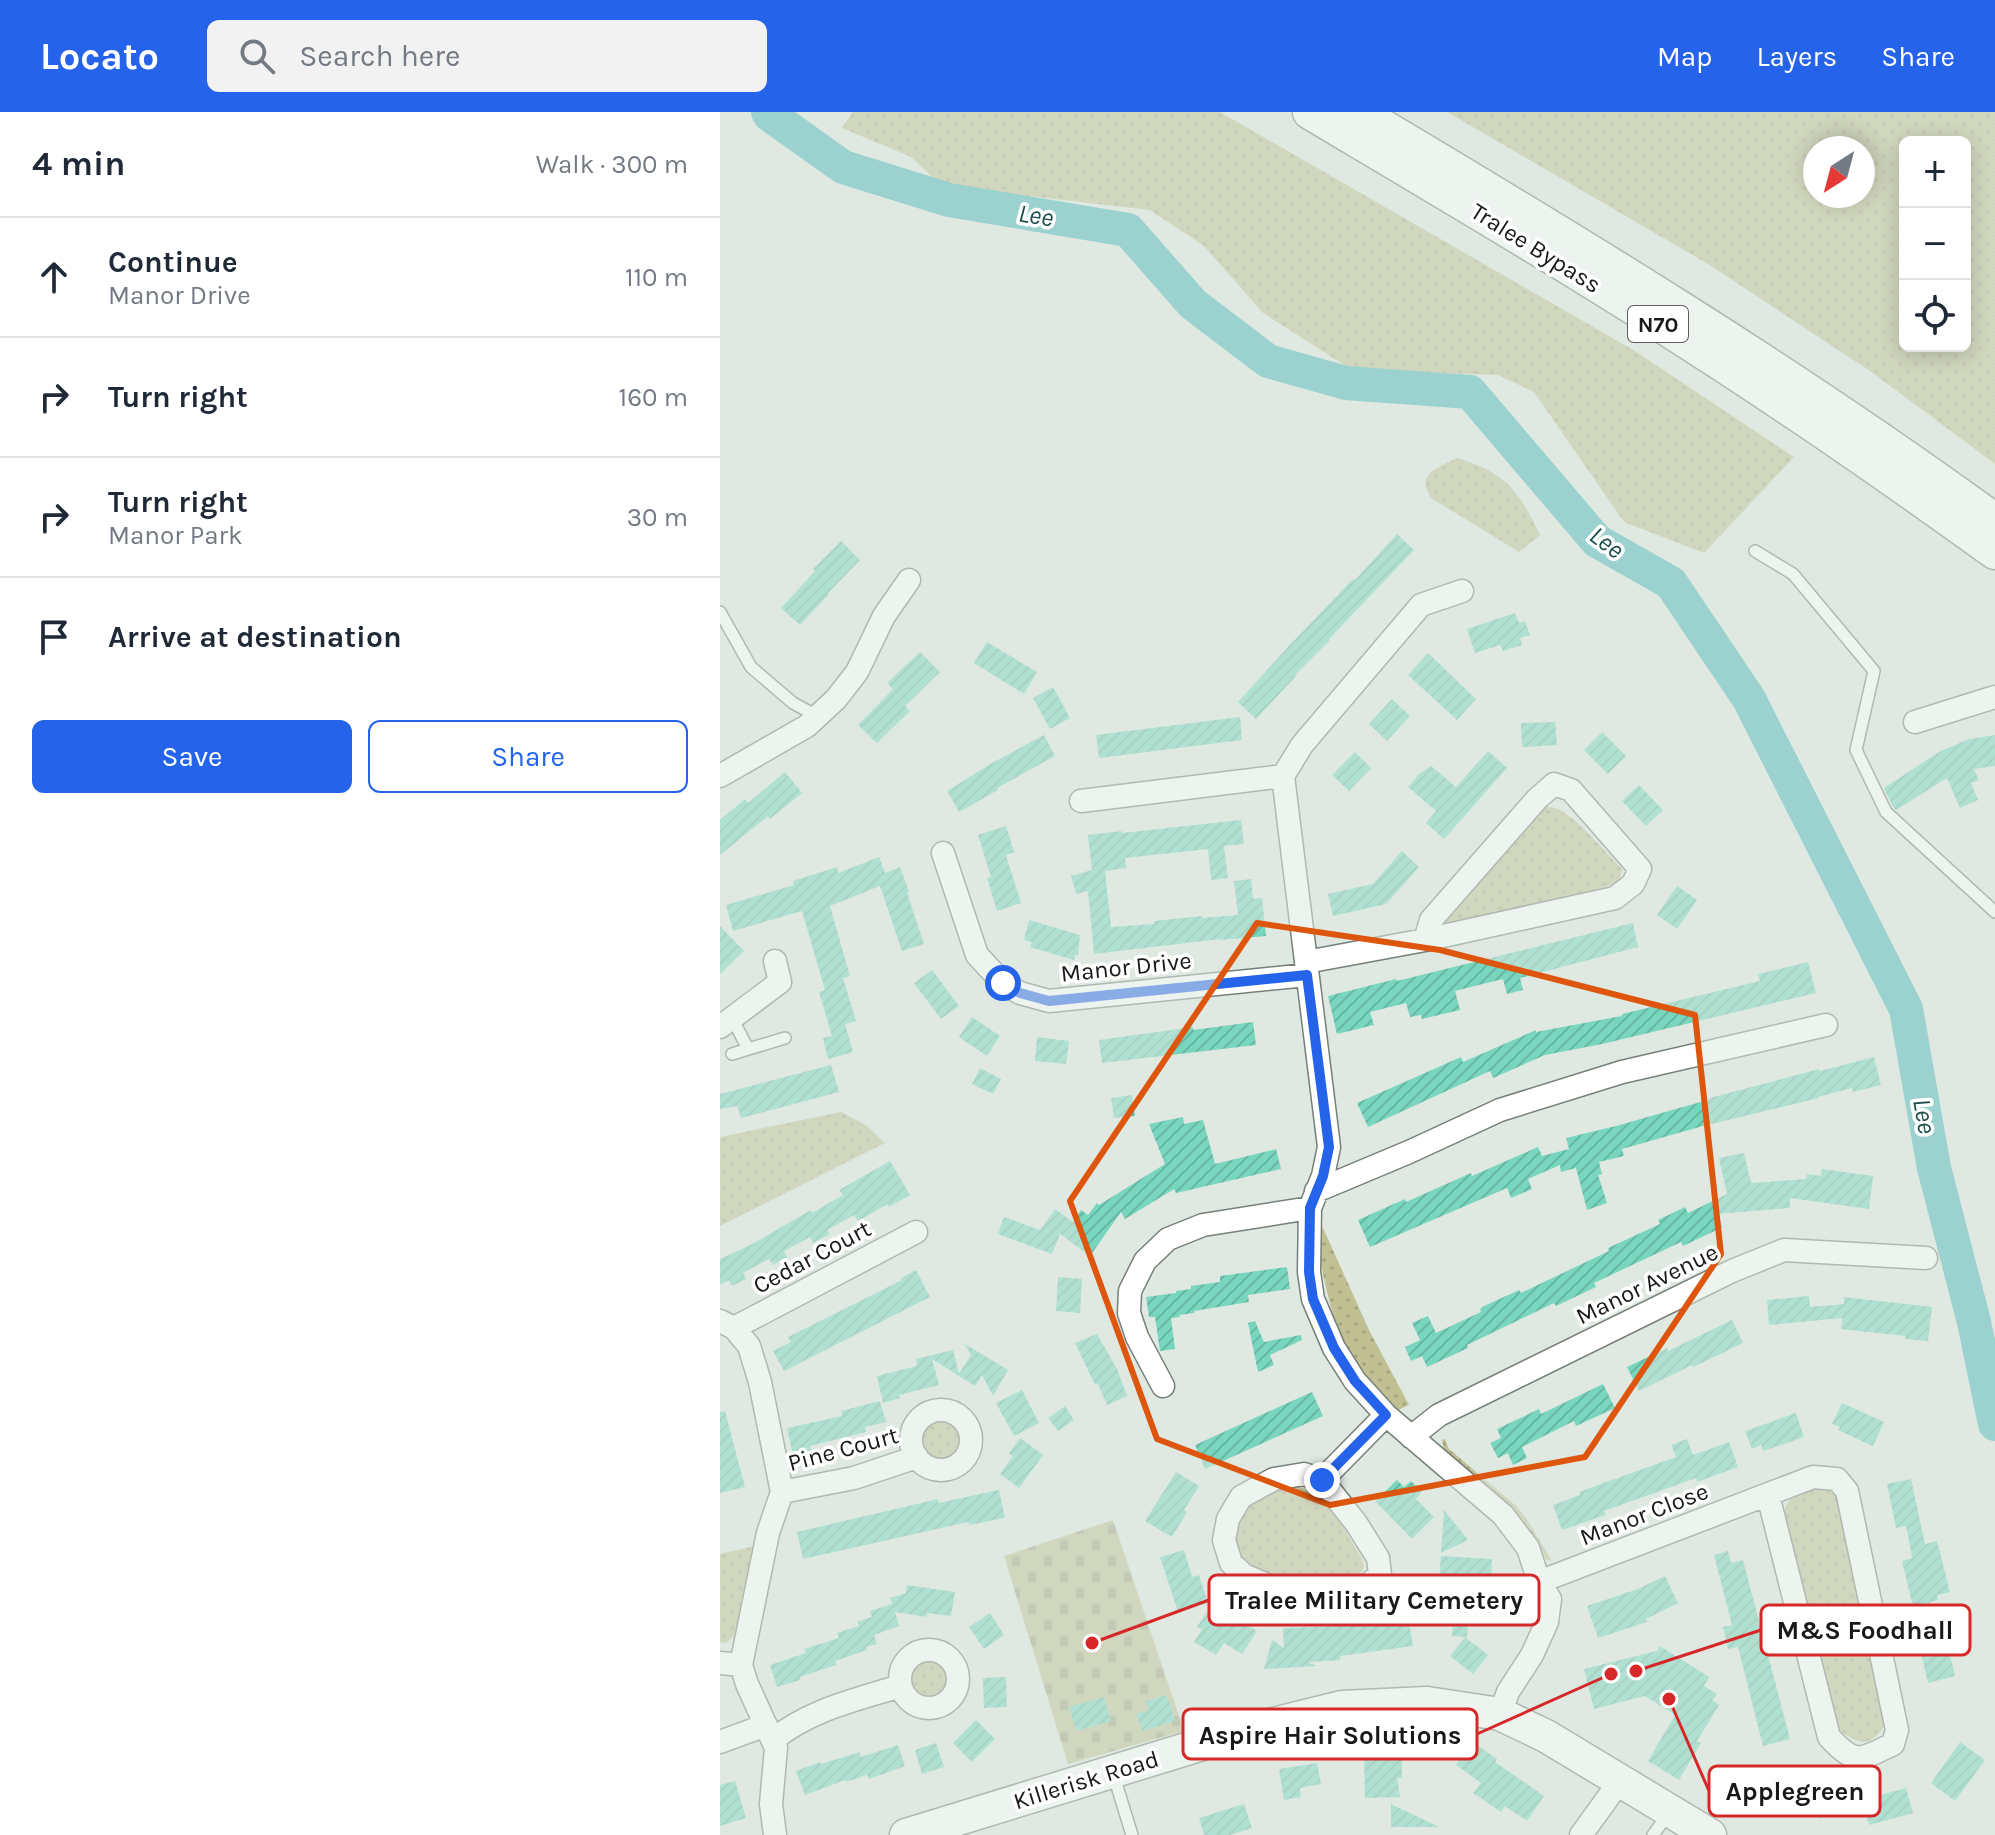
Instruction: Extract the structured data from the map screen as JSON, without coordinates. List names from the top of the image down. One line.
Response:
{"streets":{"main road":["Tralee Bypass","N70","Killerisk Road"],"street":["Manor Drive","Cedar Court","Manor Avenue","Pine Court","Manor Close"]},"water":["Lee"],"places":["Tralee Military Cemetery","M&S Foodhall","Aspire Hair Solutions","Applegreen"],"north":"bottom left","page":{"header":"Locato","search":"Search here","nav":["Map","Layers","Share"],"heading":["4 min","Walk · 300 m"],"map_buttons":["+","−"],"list":[["Continue","Manor Drive","110 m"],["Turn right","160 m"],["Turn right","Manor Park","30 m"],"Arrive at destination"],"buttons":["Save","Share"]}}
